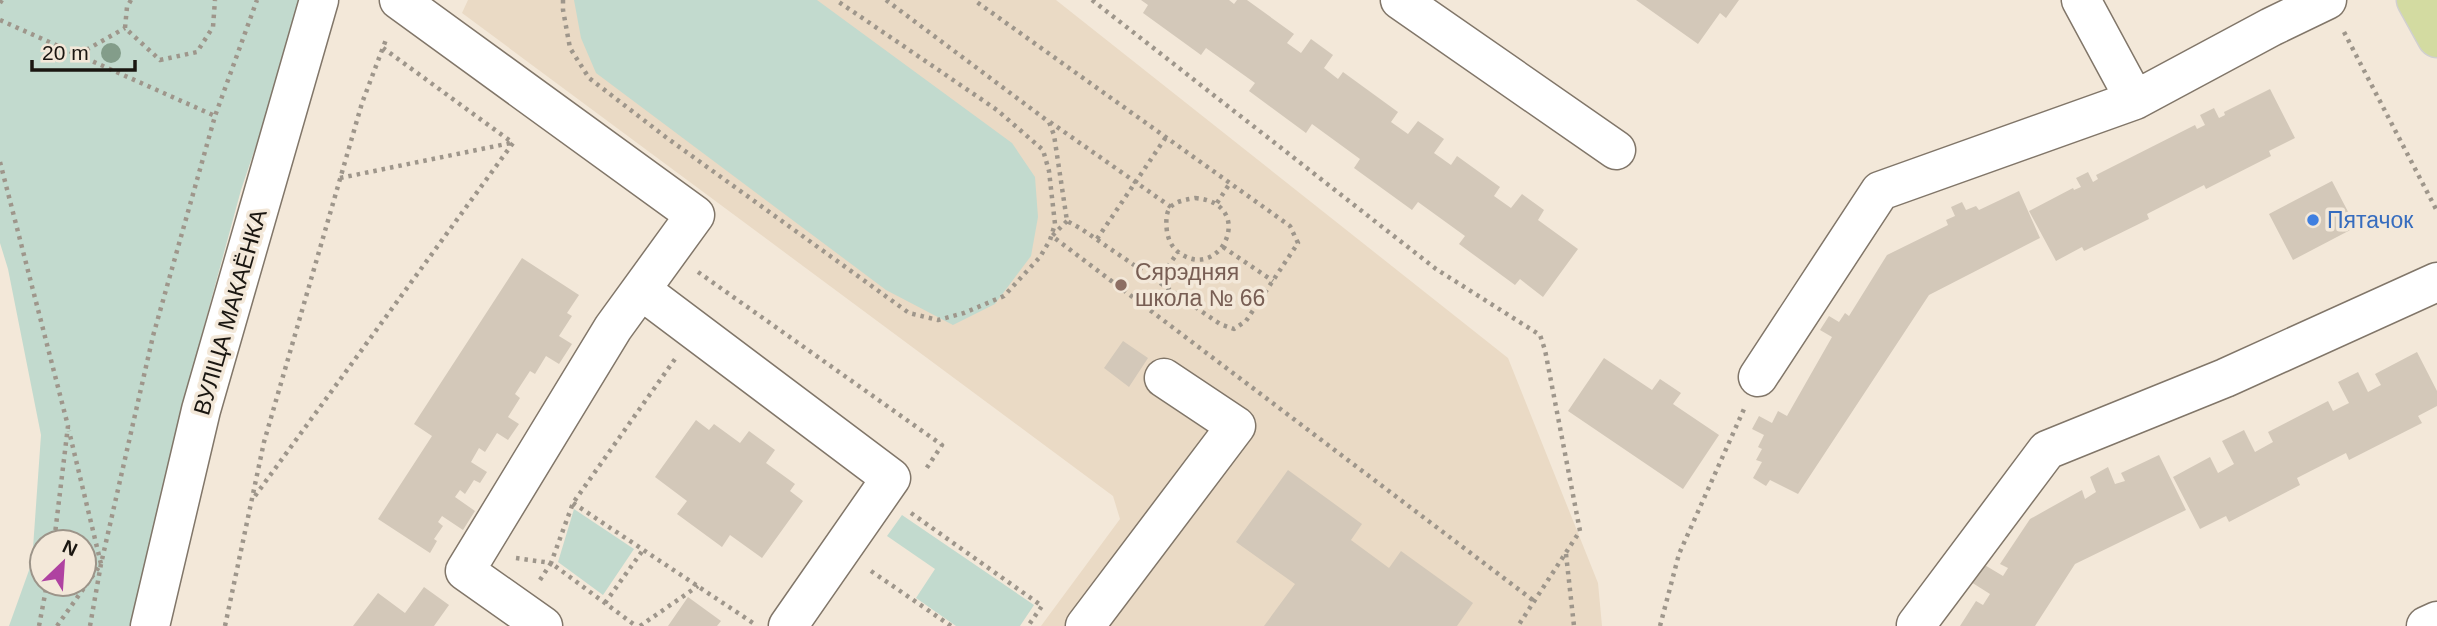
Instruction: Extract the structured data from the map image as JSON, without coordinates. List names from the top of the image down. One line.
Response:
{"streets":{"street":["ВУЛІЦА МАКАЁНКА"]},"places":["Пятачок","Сярэдняя школа № 66"],"scale_bar":"20 m","north":"top right"}
